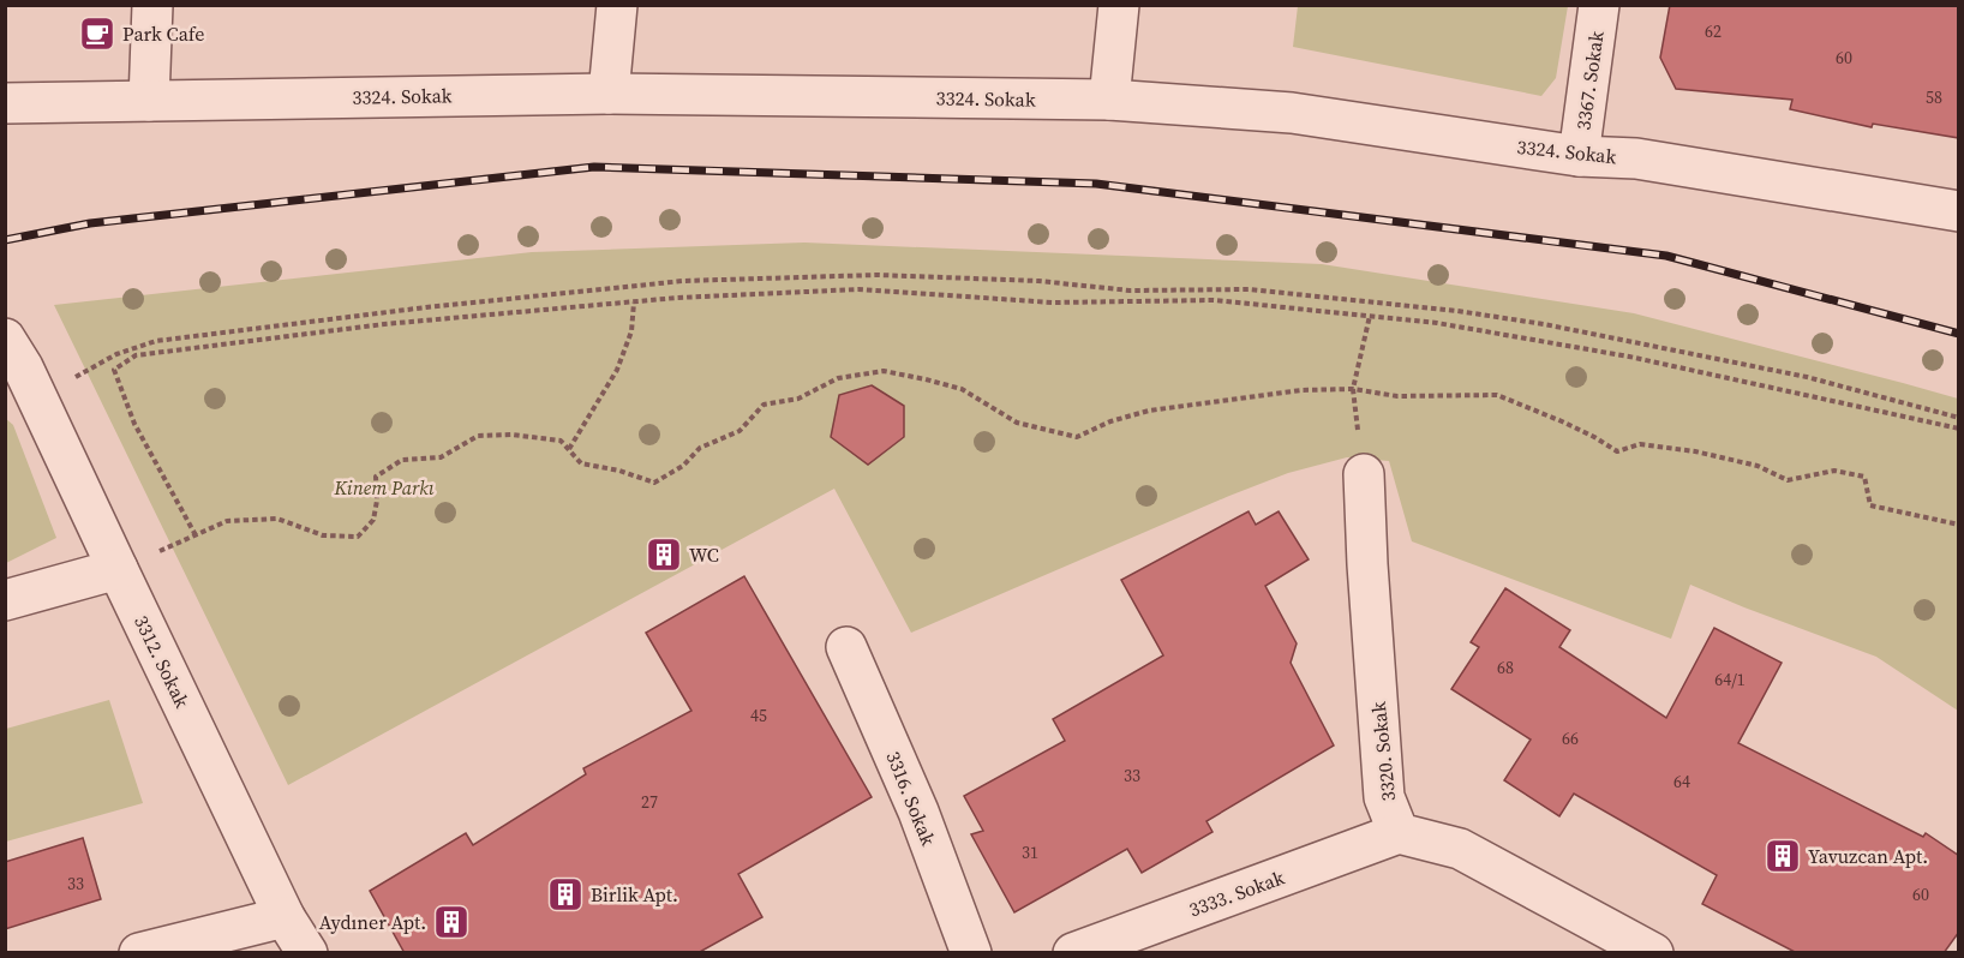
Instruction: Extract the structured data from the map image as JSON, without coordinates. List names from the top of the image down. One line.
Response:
{"streets":{"street":["3367. Sokak","3324. Sokak","3312. Sokak","3320. Sokak","3316. Sokak","3333. Sokak"]},"crossings":[["3367. Sokak","3324. Sokak"],["3320. Sokak","3333. Sokak"]],"parks":["Kinem Parkı"],"places":{"cafe":["Park Cafe"],"building":["WC","Yavuzcan Apt.","Birlik Apt.","Aydıner Apt."]},"house_numbers":["62","60","58","68","64/1","45","66","33","64","27","31","33","60"]}
